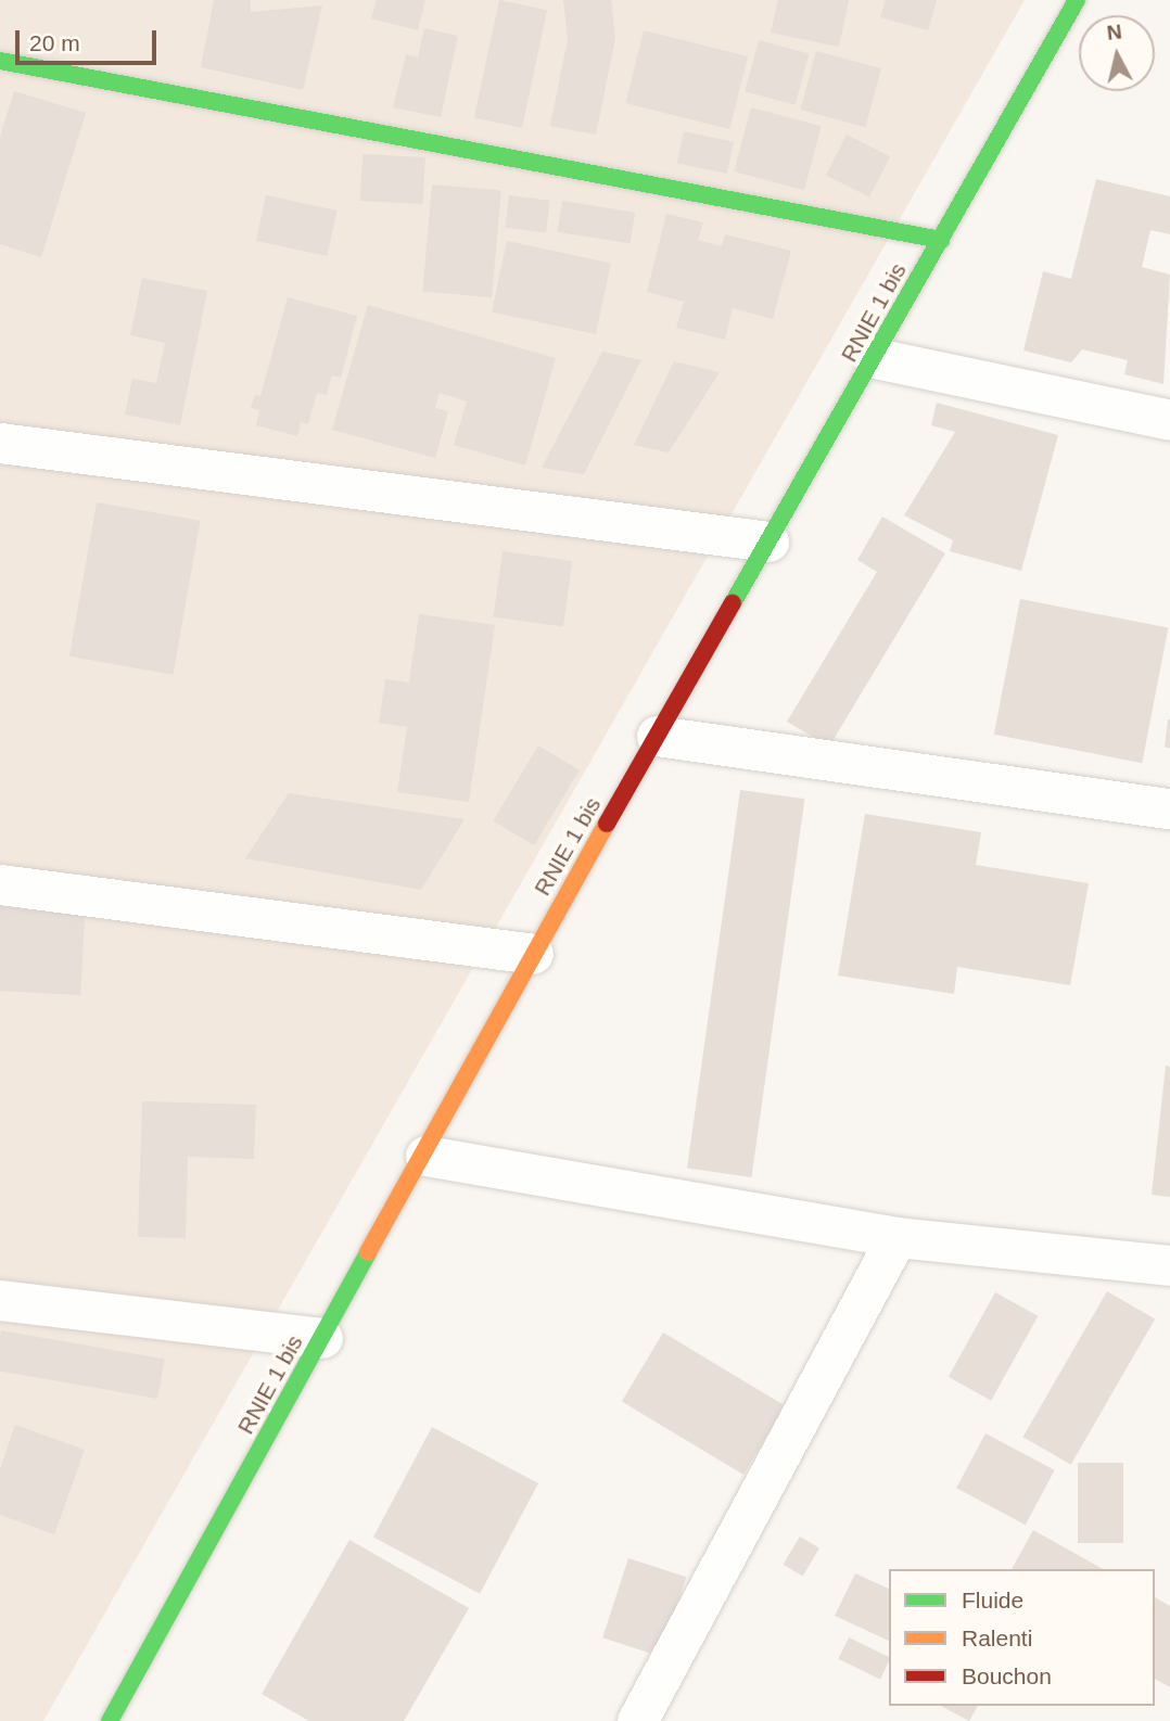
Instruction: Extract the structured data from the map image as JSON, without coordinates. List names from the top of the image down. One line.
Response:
{"streets":{"main road":["RNIE 1 bis"]},"legend":["Fluide","Ralenti","Bouchon"],"scale_bar":"20 m","north":"top"}
